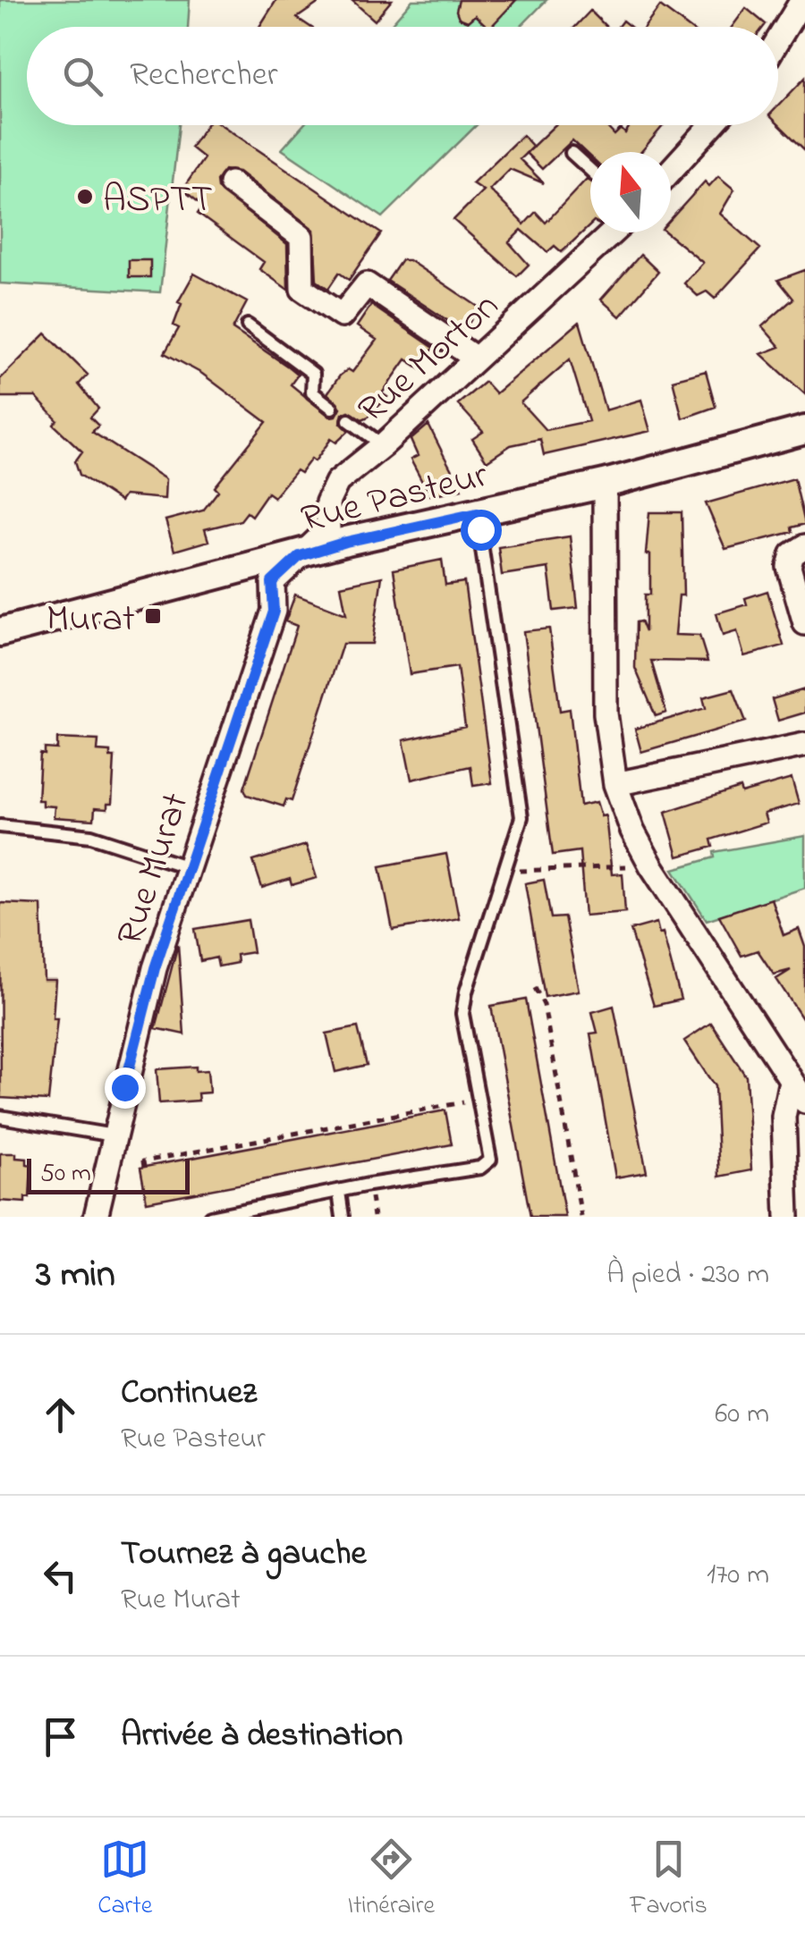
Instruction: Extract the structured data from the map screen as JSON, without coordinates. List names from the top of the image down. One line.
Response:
{"streets":{"street":["Rue Morton","Rue Pasteur","Rue Murat"]},"crossings":[["Rue Morton","Rue Pasteur"],["Rue Morton","Rue Murat"],["Rue Pasteur","Rue Murat"]],"places":{"other":["ASPTT"],"transit":["Murat"]},"scale_bar":"50 m","north":"top","page":{"search":"Rechercher","scale":"50 m","heading":["3 min","À pied · 230 m"],"list":[["Continuez","Rue Pasteur","60 m"],["Tournez à gauche","Rue Murat","170 m"],"Arrivée à destination"],"nav":["Carte","Itinéraire","Favoris"]}}
